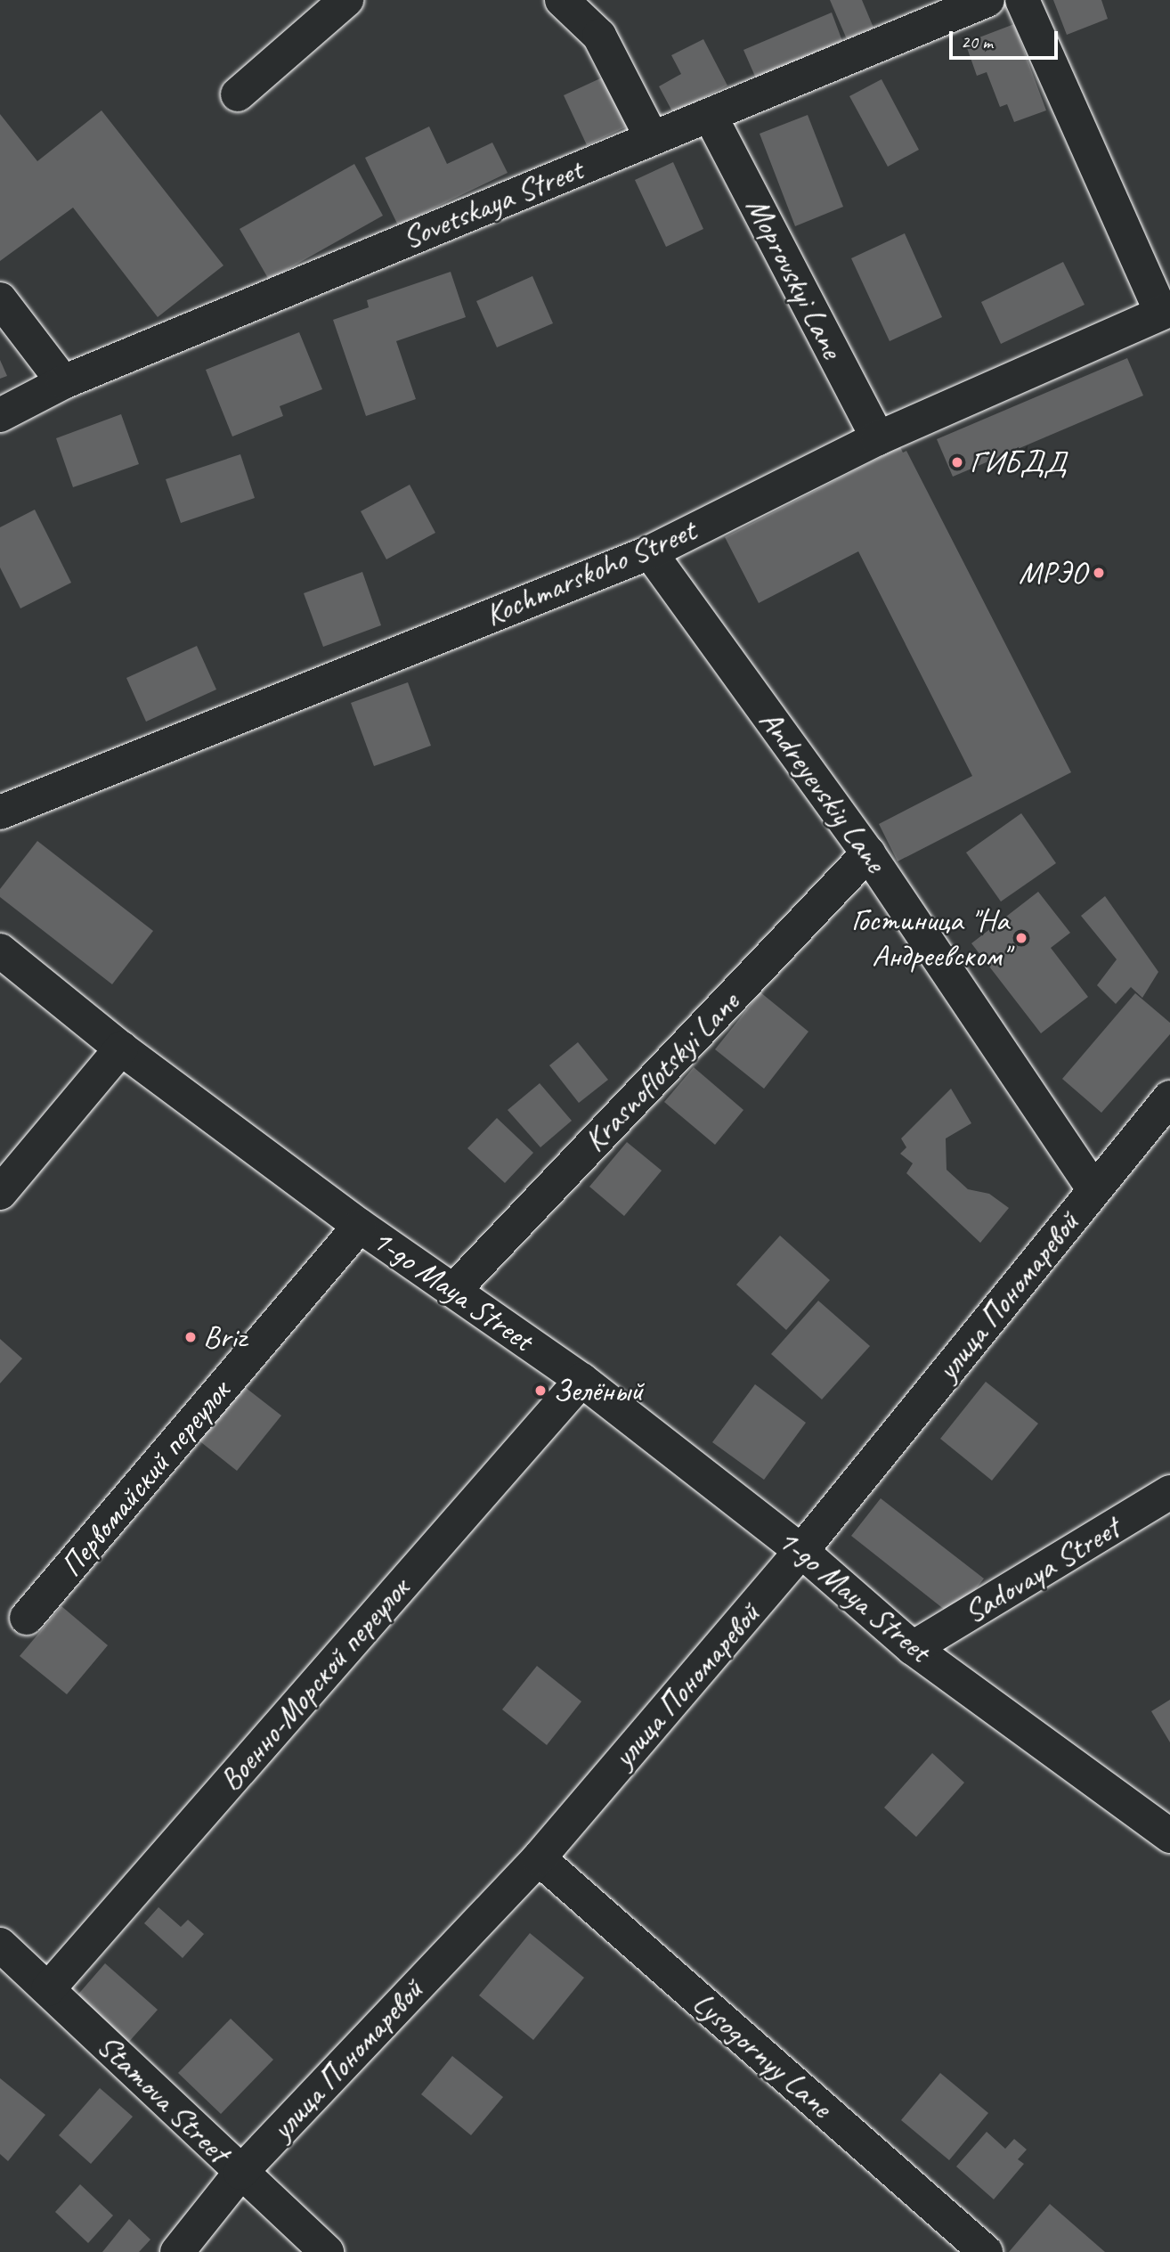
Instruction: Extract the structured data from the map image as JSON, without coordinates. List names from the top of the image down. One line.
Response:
{"streets":{"street":["Sovetskaya Street","Moprovskyi Lane","Kochmarskoho Street","Andreyevskiy Lane","Krasnoflotskyi Lane","1-go Maya Street","улица Пономаревой","Первомайский переулок","Sadovaya Street","Военно-Морской переулок","Lysogornyy Lane","Stamova Street"]},"crossings":[["Sovetskaya Street","Moprovskyi Lane"],["Moprovskyi Lane","Kochmarskoho Street"],["Kochmarskoho Street","Andreyevskiy Lane"],["Andreyevskiy Lane","Krasnoflotskyi Lane"],["Andreyevskiy Lane","улица Пономаревой"],["Krasnoflotskyi Lane","1-go Maya Street"],["1-go Maya Street","улица Пономаревой"],["1-go Maya Street","Первомайский переулок"],["1-go Maya Street","Sadovaya Street"],["1-go Maya Street","Военно-Морской переулок"],["улица Пономаревой","Lysogornyy Lane"],["улица Пономаревой","Stamova Street"],["Военно-Морской переулок","Stamova Street"]],"places":["ГИБДД","МРЭО","Гостиница \"На Андреевском\"","Briz","Зелёный"],"scale_bar":"20 m"}
